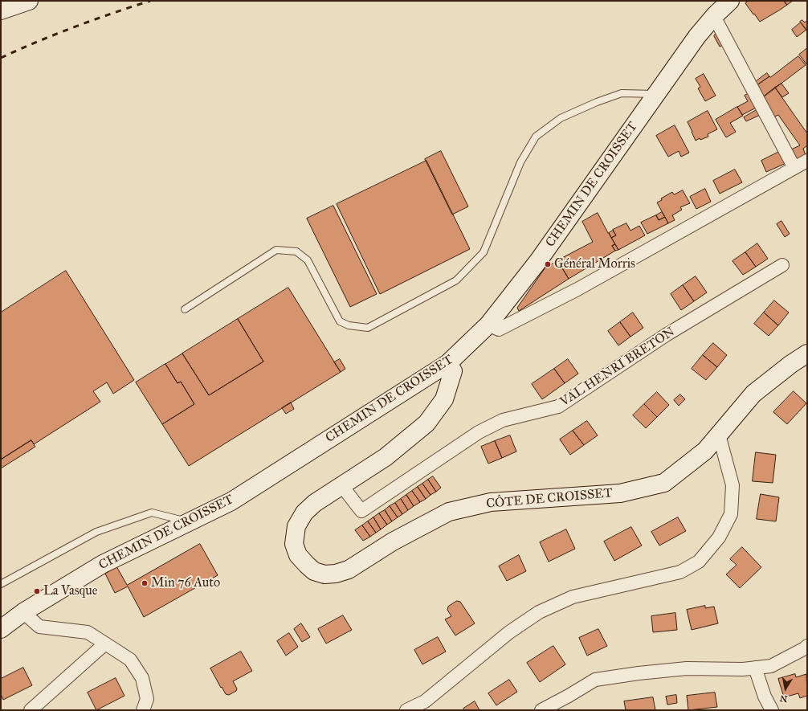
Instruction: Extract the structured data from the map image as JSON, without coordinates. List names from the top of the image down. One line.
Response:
{"streets":{"street":["CHEMIN DE CROISSET","VAL HENRI BRETON","CÔTE DE CROISSET"]},"crossings":[["CHEMIN DE CROISSET","CÔTE DE CROISSET"],["VAL HENRI BRETON","CÔTE DE CROISSET"]],"places":["Général Morris","Min 76 Auto","La Vasque"],"north":"bottom"}
